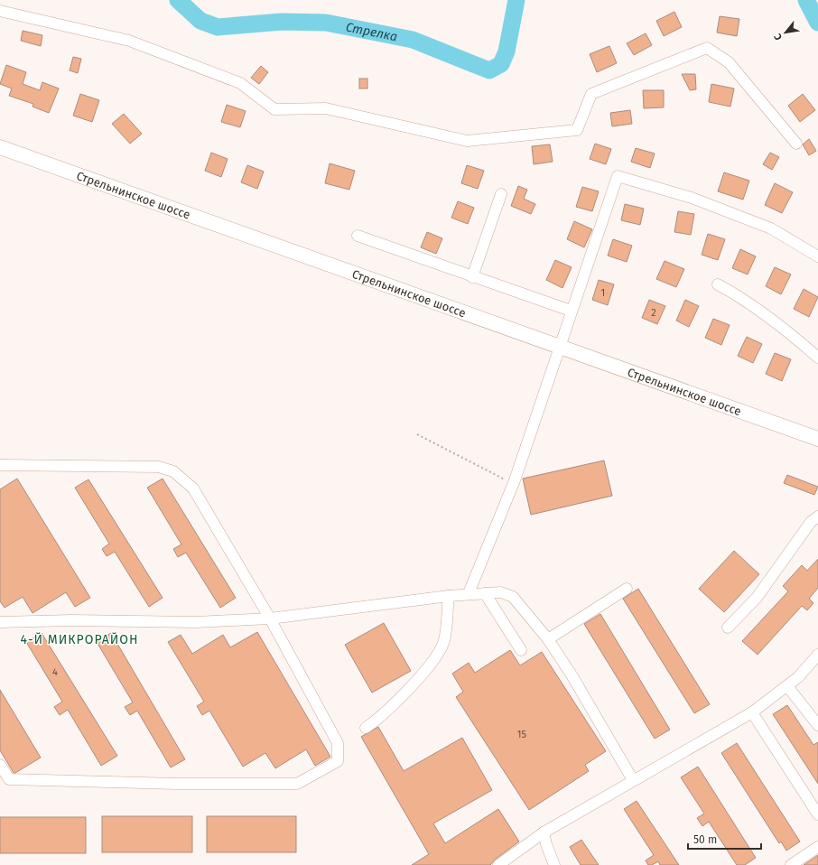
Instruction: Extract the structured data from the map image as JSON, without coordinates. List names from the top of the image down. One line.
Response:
{"streets":{"main road":["Стрельнинское шоссе"]},"districts":["4-Й МИКРОРАЙОН"],"water":["Стрелка"],"house_numbers":["1","2","4","15"],"scale_bar":"50 m","north":"bottom left"}
